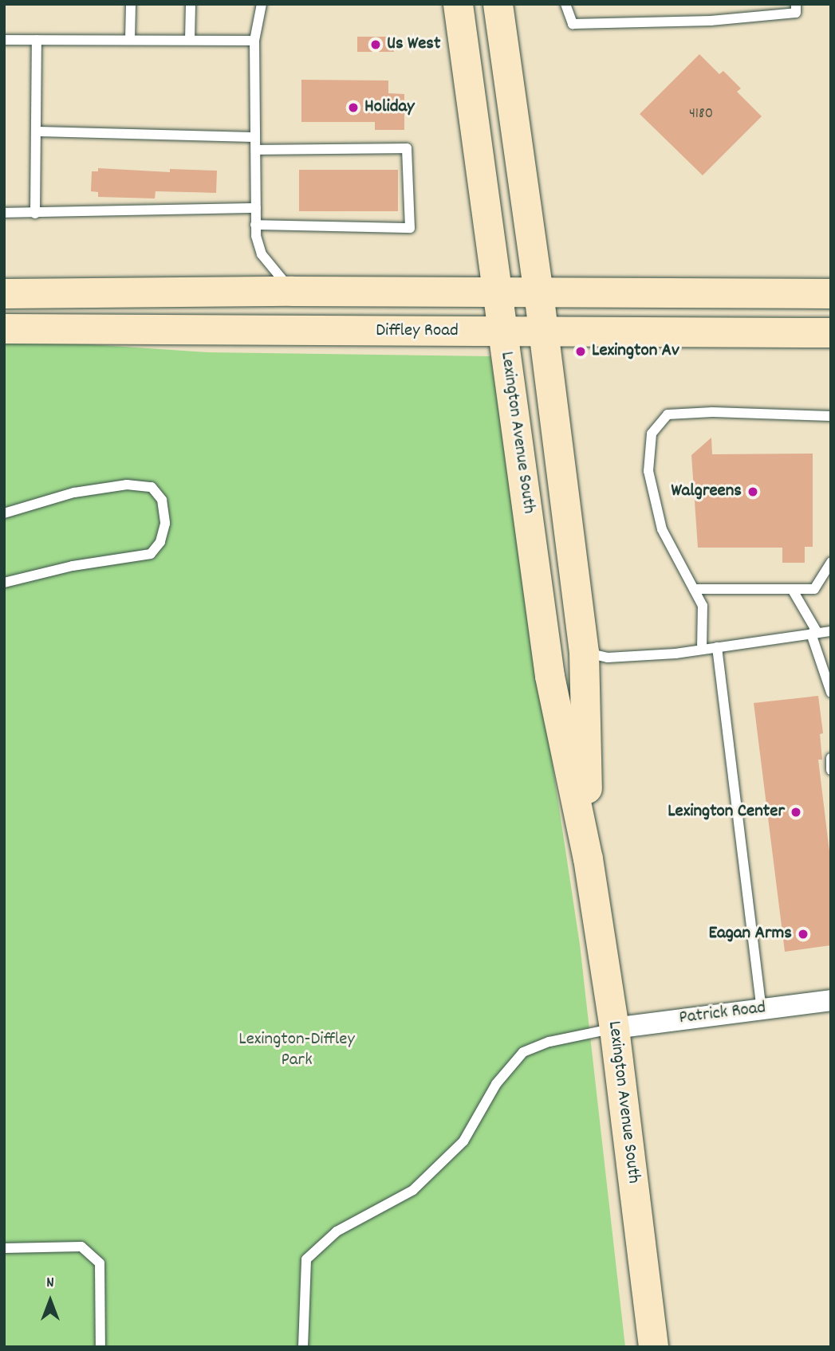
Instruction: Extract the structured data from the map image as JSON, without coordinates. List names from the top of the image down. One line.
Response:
{"streets":{"street":["Diffley Road","Lexington Avenue South","Patrick Road"]},"crossings":[["Diffley Road","Lexington Avenue South"],["Lexington Avenue South","Patrick Road"]],"parks":["Lexington-Diffley Park"],"places":["Us West","Holiday","Lexington Av","Walgreens","Lexington Center","Eagan Arms"],"house_numbers":["4180"],"north":"top"}
